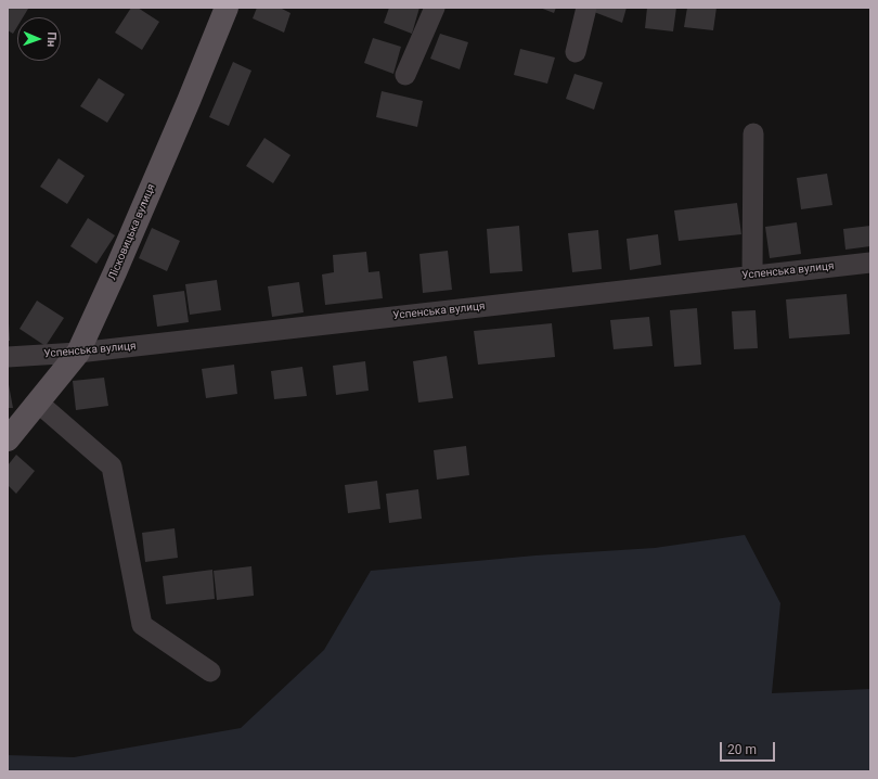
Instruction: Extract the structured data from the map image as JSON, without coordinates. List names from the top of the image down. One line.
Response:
{"streets":{"main road":["Лісковицька вулиця"],"street":["Успенська вулиця"]},"crossings":[["Лісковицька вулиця","Успенська вулиця"]],"scale_bar":"20 m","north":"right"}
